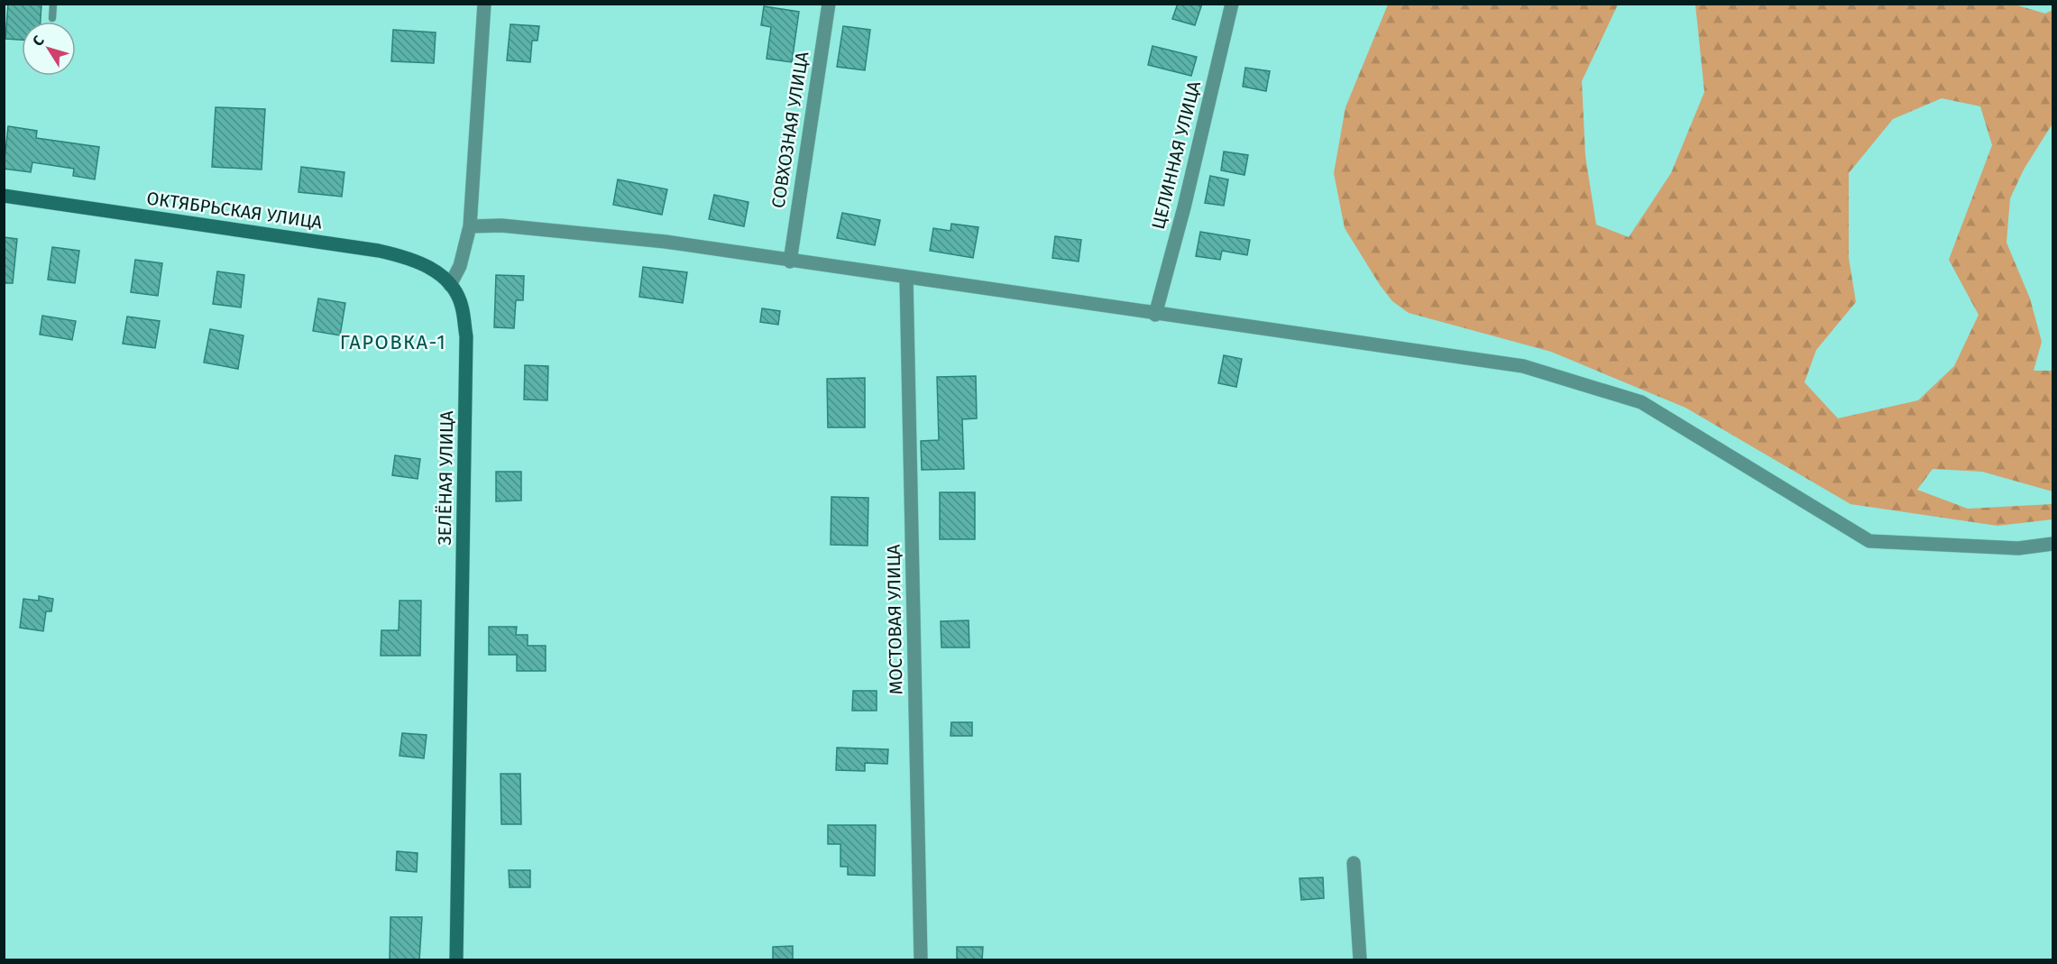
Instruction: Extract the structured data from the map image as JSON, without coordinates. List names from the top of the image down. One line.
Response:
{"streets":{"main road":["ОКТЯБРЬСКАЯ УЛИЦА","ЗЕЛЁНАЯ УЛИЦА"],"street":["СОВХОЗНАЯ УЛИЦА","ЦЕЛИННАЯ УЛИЦА","МОСТОВАЯ УЛИЦА"]},"crossings":[["ОКТЯБРЬСКАЯ УЛИЦА","ЗЕЛЁНАЯ УЛИЦА"]],"districts":["ГАРОВКА-1"],"north":"top left"}
